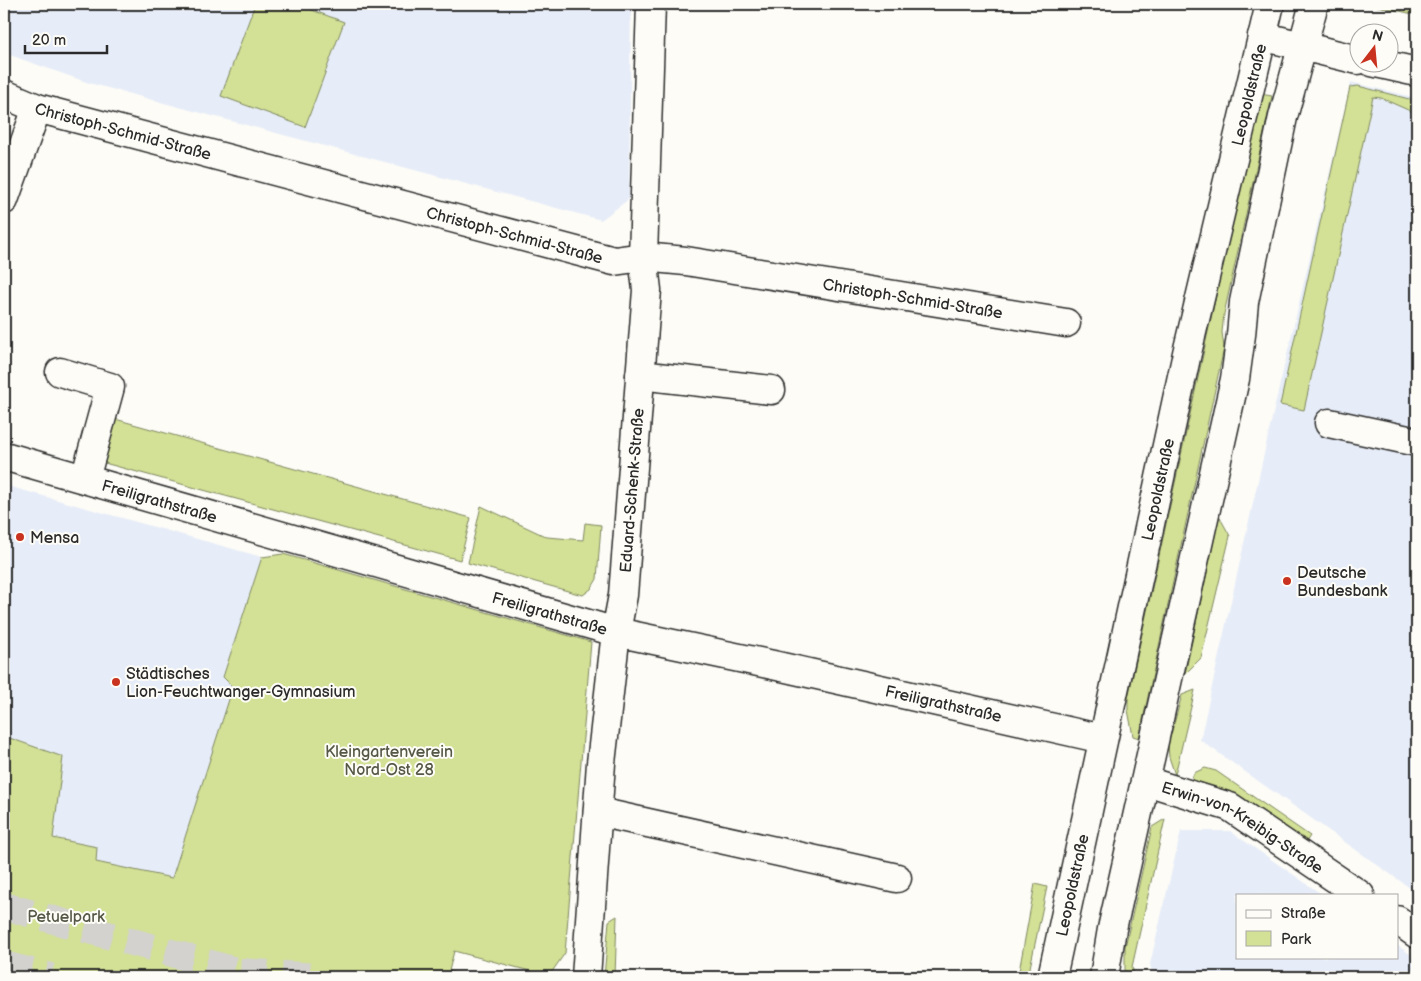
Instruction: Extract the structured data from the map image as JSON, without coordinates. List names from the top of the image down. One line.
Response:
{"streets":{"street":["Leopoldstraße","Christoph-Schmid-Straße","Eduard-Schenk-Straße","Freiligrathstraße","Erwin-von-Kreibig-Straße"]},"crossings":[["Leopoldstraße","Freiligrathstraße"],["Christoph-Schmid-Straße","Eduard-Schenk-Straße"],["Eduard-Schenk-Straße","Freiligrathstraße"]],"parks":["Kleingartenverein Nord-Ost 28","Petuelpark"],"places":["Mensa","Deutsche Bundesbank","Städtisches Lion-Feuchtwanger-Gymnasium"],"legend":["Straße","Park"],"scale_bar":"20 m","north":"top"}
